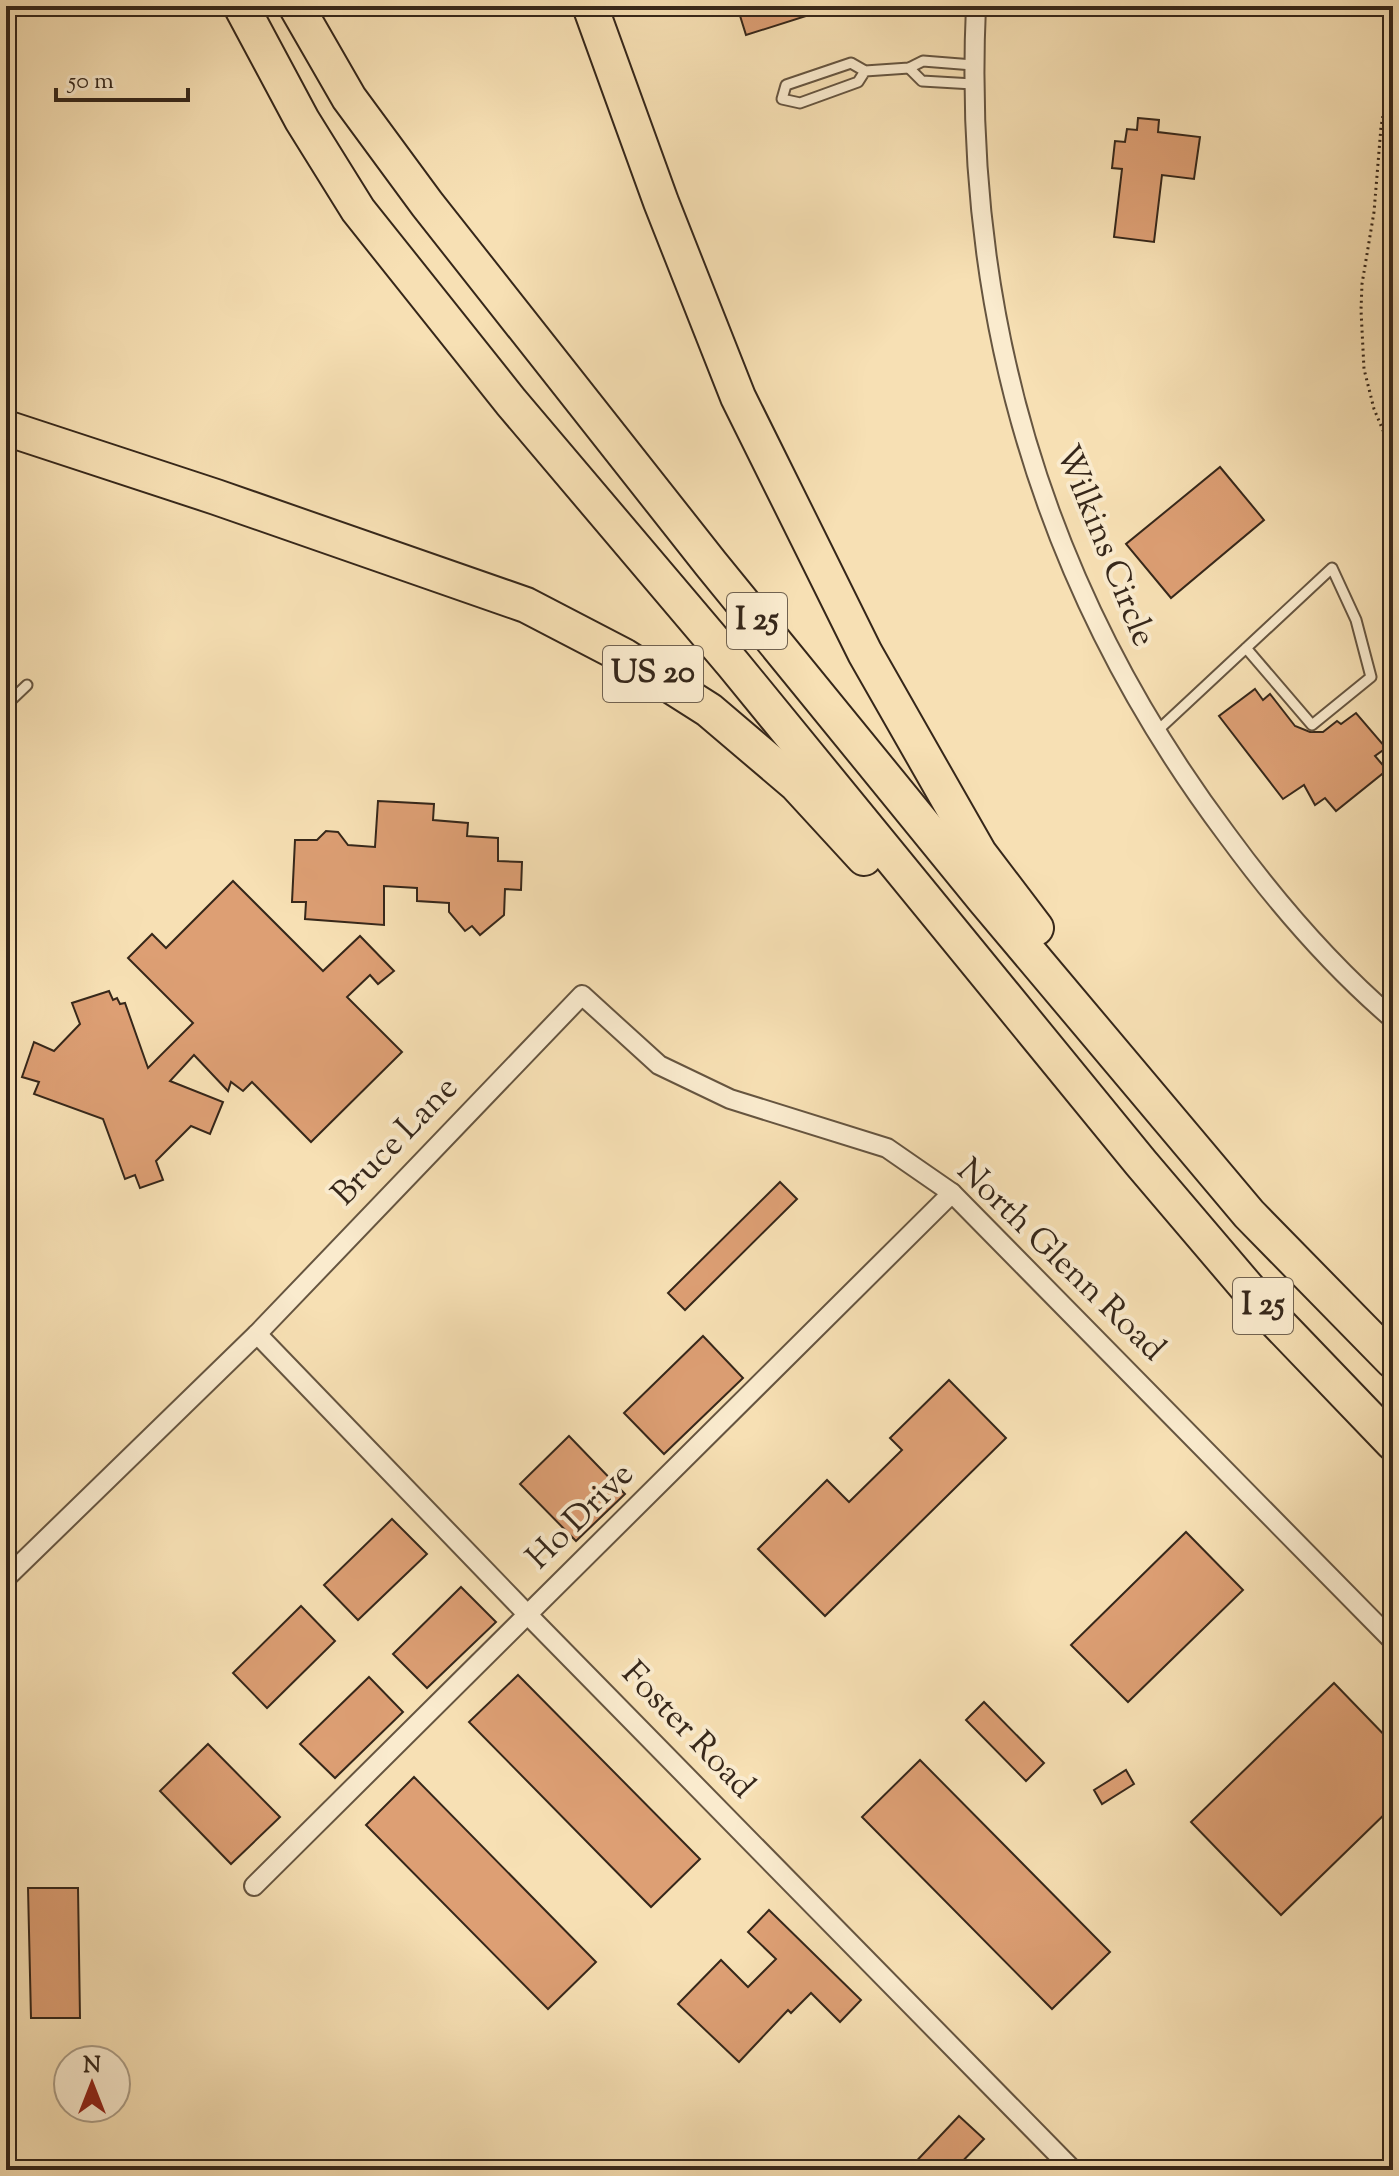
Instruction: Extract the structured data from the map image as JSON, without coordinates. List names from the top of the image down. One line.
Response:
{"streets":{"highway":["I 25","US 20"],"street":["Wilkins Circle","Bruce Lane","North Glenn Road","Ho Drive","Foster Road"]},"crossings":[["I 25","US 20"],["Bruce Lane","North Glenn Road"],["Bruce Lane","Foster Road"],["North Glenn Road","Ho Drive"],["Ho Drive","Foster Road"]],"scale_bar":"50 m","north":"top"}
